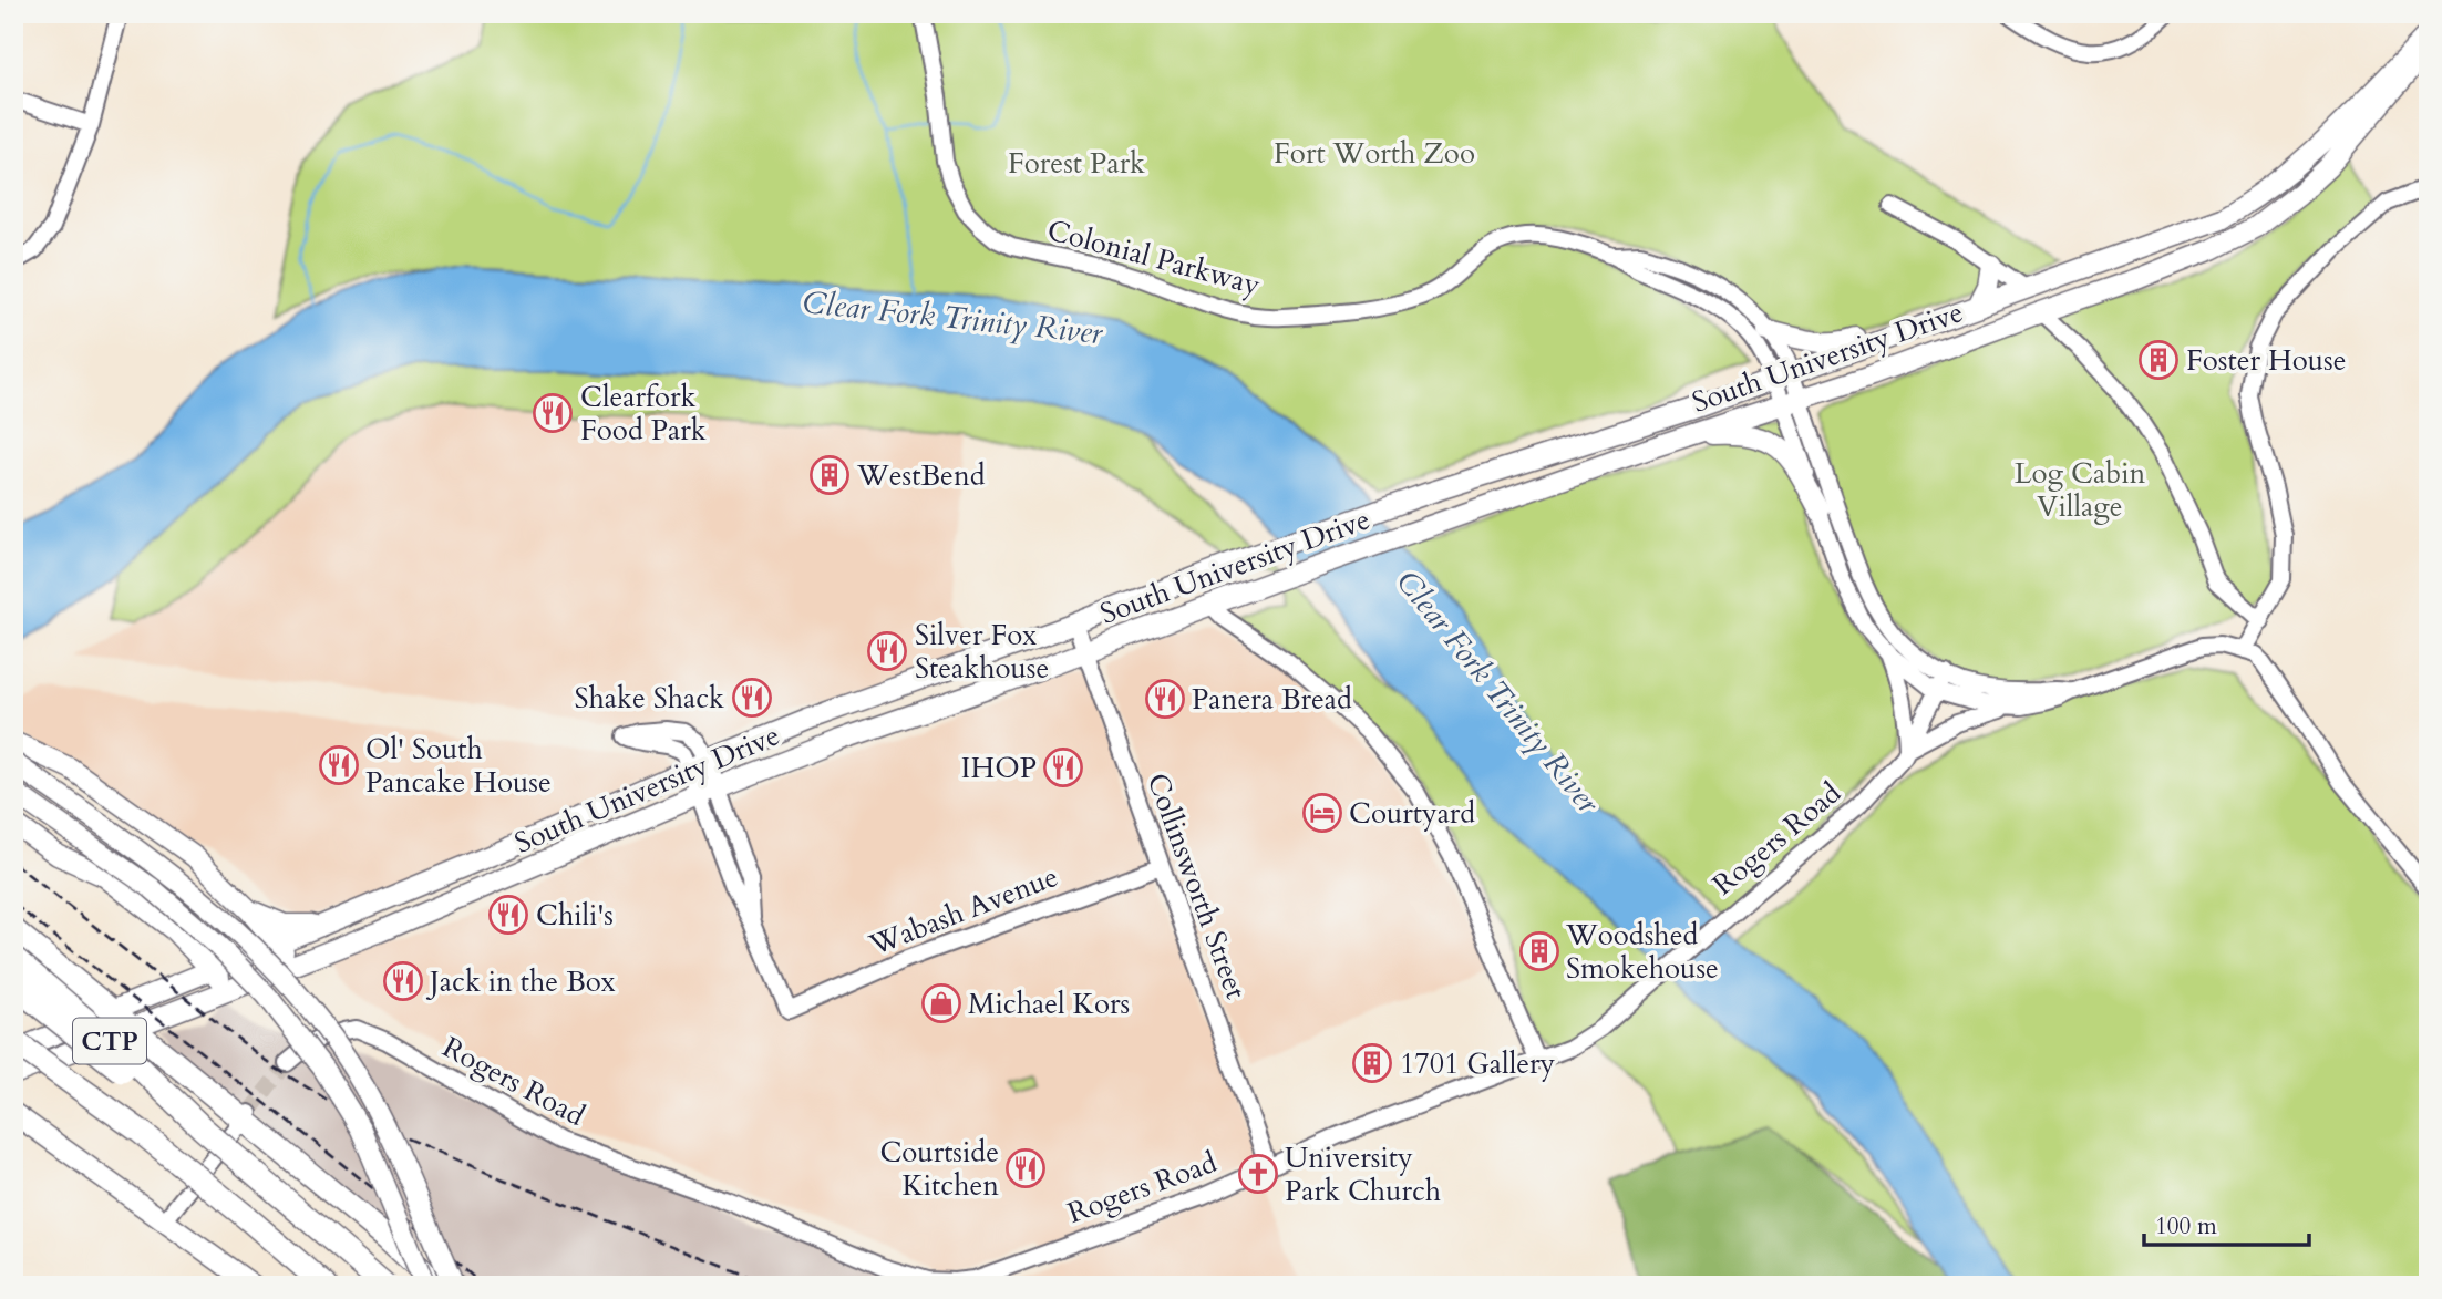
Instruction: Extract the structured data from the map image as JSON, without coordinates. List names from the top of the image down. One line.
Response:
{"streets":{"highway":["CTP"],"main road":["South University Drive"],"street":["Colonial Parkway","Rogers Road","Collinsworth Street","Wabash Avenue"]},"crossings":[["Colonial Parkway","South University Drive"],["Colonial Parkway","Rogers Road"],["South University Drive","Collinsworth Street"],["Rogers Road","Collinsworth Street"],["Collinsworth Street","Wabash Avenue"]],"water":["Clear Fork Trinity River"],"parks":["Fort Worth Zoo","Forest Park","Log Cabin Village"],"places":{"building":["Foster House","WestBend","Woodshed Smokehouse","1701 Gallery"],"restaurant":["Clearfork Food Park","Silver Fox Steakhouse","Shake Shack","Panera Bread","Ol' South Pancake House","IHOP","Chili's","Jack in the Box","Courtside Kitchen"],"hotel":["Courtyard"],"shop":["Michael Kors"],"church":["University Park Church"]},"scale_bar":"100 m"}
